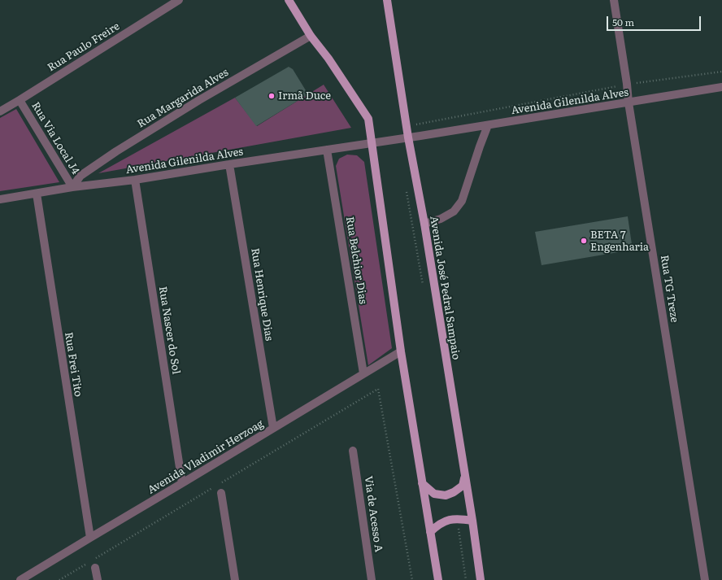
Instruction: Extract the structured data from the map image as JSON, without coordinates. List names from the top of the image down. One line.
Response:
{"streets":{"main road":["Avenida José Pedral Sampaio"],"street":["Rua Paulo Freire","Rua Margarida Alves","Avenida Gilenilda Alves","Rua Via Local J4","Rua Belchior Dias","Rua TG Treze","Rua Henrique Dias","Rua Nascer do Sol","Rua Frei Tito","Avenida Vladimir Herzoag","Via de Acesso A"]},"crossings":[["Rua Paulo Freire","Rua Via Local J4"],["Rua Margarida Alves","Avenida Gilenilda Alves"],["Rua Margarida Alves","Rua Via Local J4"],["Avenida Gilenilda Alves","Rua Via Local J4"],["Avenida Gilenilda Alves","Rua Belchior Dias"],["Avenida Gilenilda Alves","Avenida José Pedral Sampaio"],["Avenida Gilenilda Alves","Rua TG Treze"],["Avenida Gilenilda Alves","Rua Henrique Dias"],["Avenida Gilenilda Alves","Rua Nascer do Sol"],["Avenida Gilenilda Alves","Rua Frei Tito"],["Rua Belchior Dias","Avenida Vladimir Herzoag"],["Rua Henrique Dias","Avenida Vladimir Herzoag"],["Rua Nascer do Sol","Avenida Vladimir Herzoag"],["Rua Frei Tito","Avenida Vladimir Herzoag"]],"places":["Irmã Duce","BETA 7 Engenharia"],"scale_bar":"50 m"}
